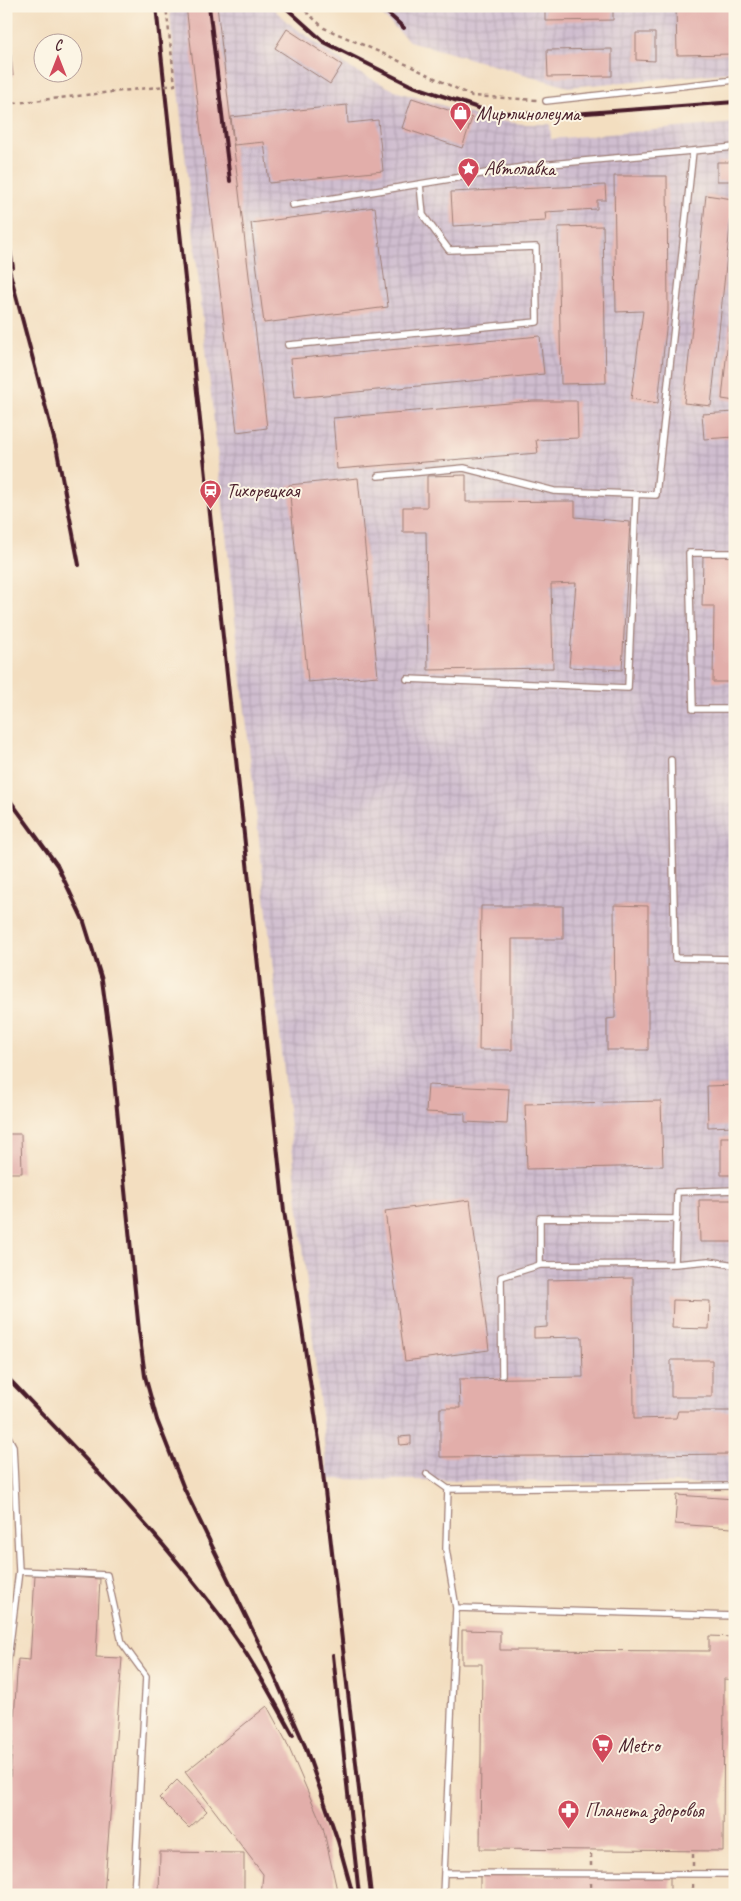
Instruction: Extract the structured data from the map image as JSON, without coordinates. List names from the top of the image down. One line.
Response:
{"places":{"shop":["Мир линолеума"],"place":["Автолавка"],"station":["Тихорецкая"],"supermarket":["Metro"],"pharmacy":["Планета здоровья"]},"north":"top"}
